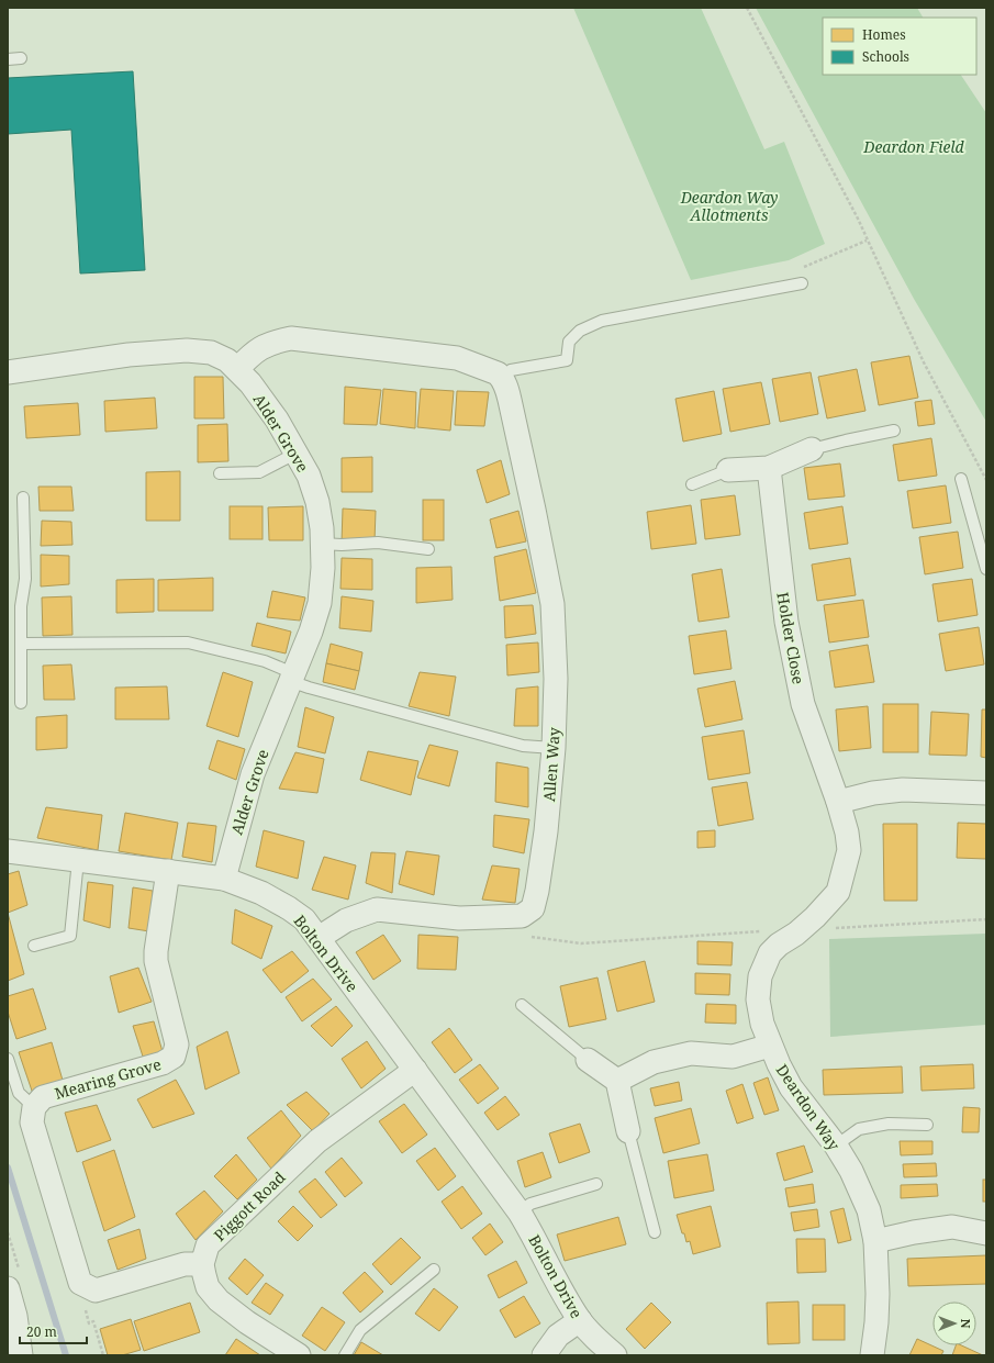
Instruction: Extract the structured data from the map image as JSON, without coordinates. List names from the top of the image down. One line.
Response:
{"streets":{"street":["Alder Grove","Holder Close","Allen Way","Bolton Drive","Mearing Grove","Deardon Way","Piggott Road"]},"crossings":[["Alder Grove","Bolton Drive"],["Holder Close","Deardon Way"],["Allen Way","Bolton Drive"],["Bolton Drive","Mearing Grove"],["Bolton Drive","Piggott Road"]],"parks":["Deardon Field","Deardon Way Allotments"],"legend":["Homes","Schools"],"scale_bar":"20 m","north":"right"}
